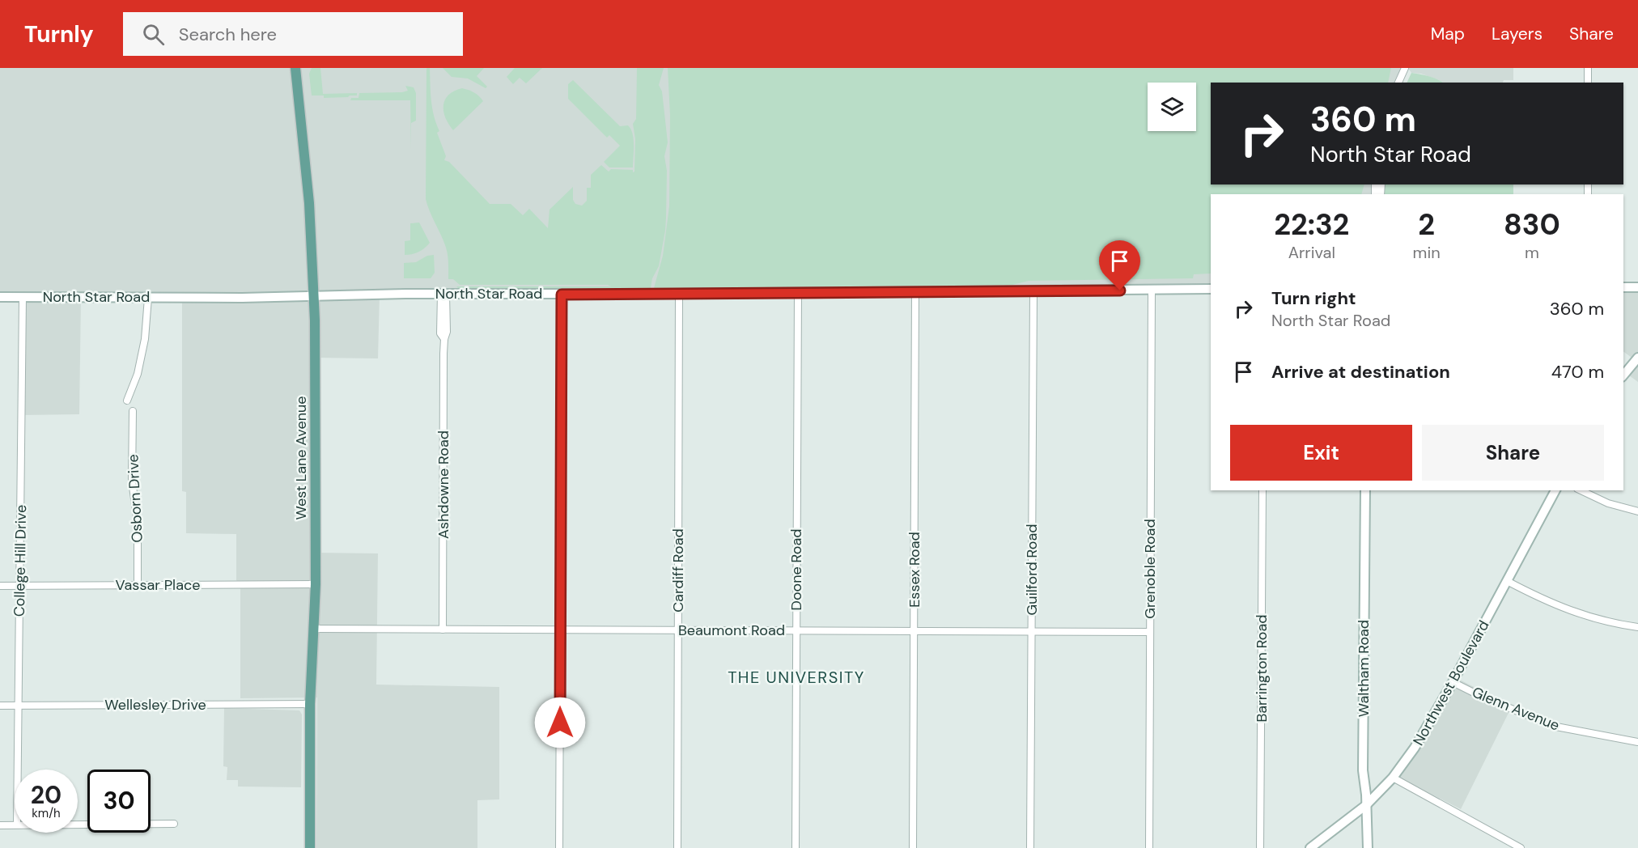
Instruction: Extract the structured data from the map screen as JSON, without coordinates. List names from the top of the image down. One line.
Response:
{"streets":{"main road":["West Lane Avenue"],"street":["North Star Road","Ashdowne Road","Osborn Drive","College Hill Drive","Grenoble Road","Doone Road","Essex Road","Guilford Road","Cardiff Road","Vassar Place","Beaumont Road","Barrington Road","Waltham Road","Northwest Boulevard","Wellesley Drive","Glenn Avenue"]},"crossings":[["North Star Road","West Lane Avenue"],["North Star Road","Ashdowne Road"],["North Star Road","College Hill Drive"],["North Star Road","Grenoble Road"],["North Star Road","Doone Road"],["North Star Road","Essex Road"],["North Star Road","Guilford Road"],["North Star Road","Cardiff Road"],["West Lane Avenue","Vassar Place"],["West Lane Avenue","Beaumont Road"],["West Lane Avenue","Wellesley Drive"],["Ashdowne Road","Beaumont Road"],["Osborn Drive","Vassar Place"],["College Hill Drive","Vassar Place"],["College Hill Drive","Wellesley Drive"],["Grenoble Road","Beaumont Road"],["Doone Road","Beaumont Road"],["Essex Road","Beaumont Road"],["Guilford Road","Beaumont Road"],["Cardiff Road","Beaumont Road"],["Waltham Road","Northwest Boulevard"],["Northwest Boulevard","Glenn Avenue"]],"districts":["THE UNIVERSITY"],"page":{"header":"Turnly","search":"Search here","nav":["Map","Layers","Share"],"turn":["360 m","North Star Road"],"eta":["22:32","Arrival","2","min","830","m"],"list":[{"name":"Turn right","note":"North Star Road","value":"360 m"},{"name":"Arrive at destination","value":"470 m"}],"buttons":["Exit","Share"],"speed":"20 km/h","limit":"30"}}
